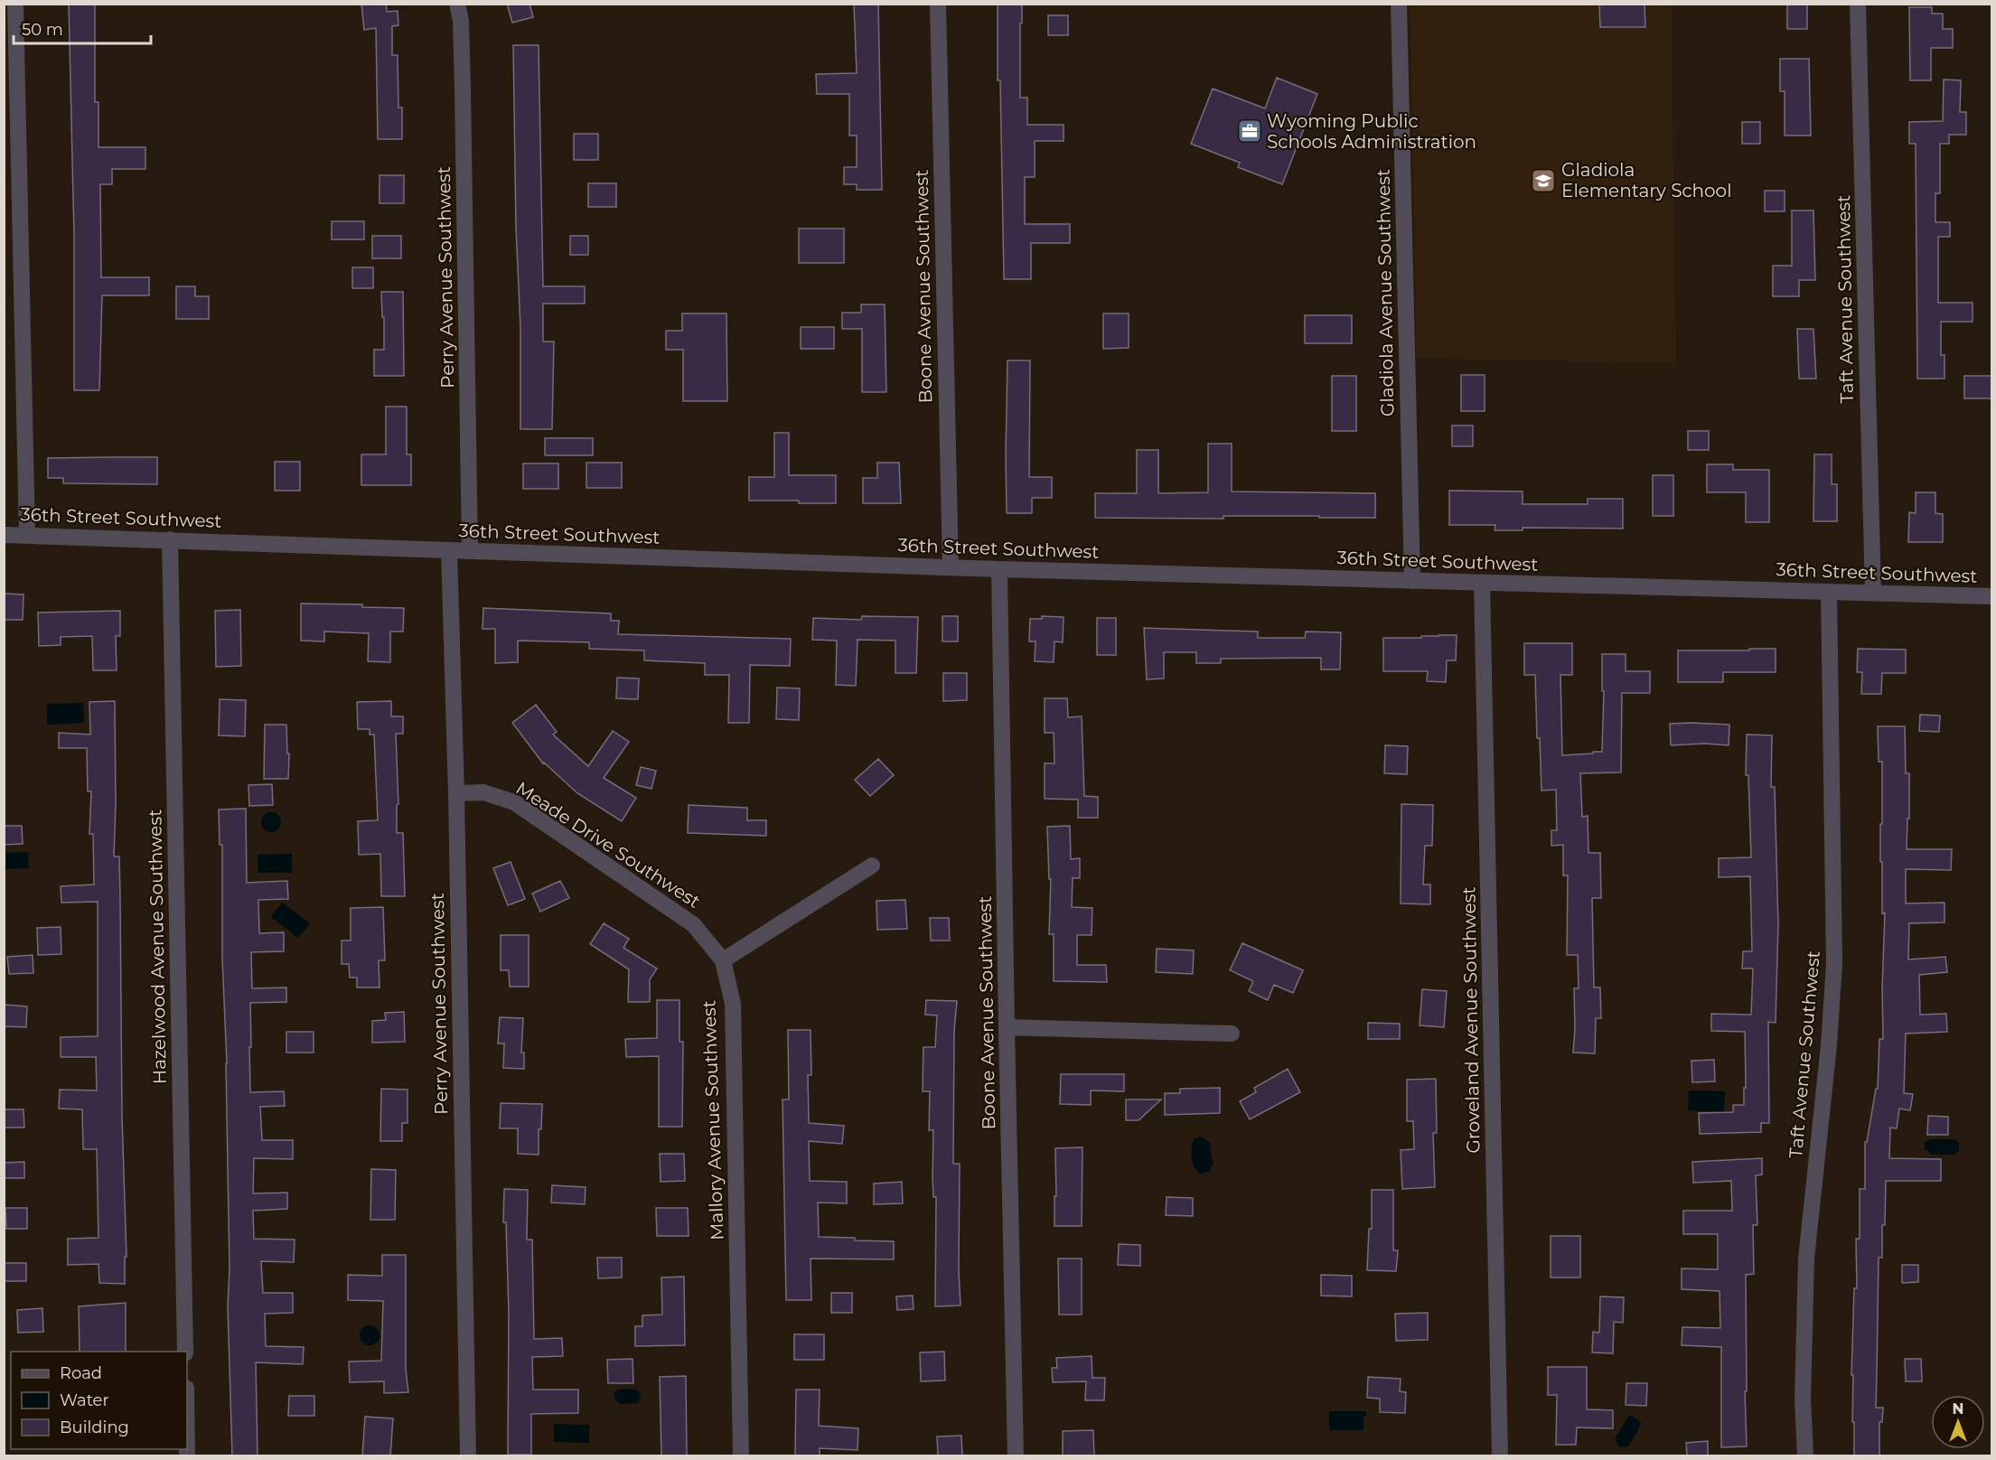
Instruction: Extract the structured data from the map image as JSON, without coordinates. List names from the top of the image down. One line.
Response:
{"streets":{"street":["Perry Avenue Southwest","Boone Avenue Southwest","Gladiola Avenue Southwest","Taft Avenue Southwest","36th Street Southwest","Meade Drive Southwest","Hazelwood Avenue Southwest","Groveland Avenue Southwest","Mallory Avenue Southwest"]},"crossings":[["Perry Avenue Southwest","36th Street Southwest"],["Perry Avenue Southwest","Meade Drive Southwest"],["Boone Avenue Southwest","36th Street Southwest"],["Gladiola Avenue Southwest","36th Street Southwest"],["Taft Avenue Southwest","36th Street Southwest"],["36th Street Southwest","Hazelwood Avenue Southwest"],["36th Street Southwest","Groveland Avenue Southwest"],["Meade Drive Southwest","Mallory Avenue Southwest"]],"places":{"office":["Wyoming Public Schools Administration"],"school or university":["Gladiola Elementary School"]},"legend":["Road","Water","Building"],"scale_bar":"50 m","north":"top"}
